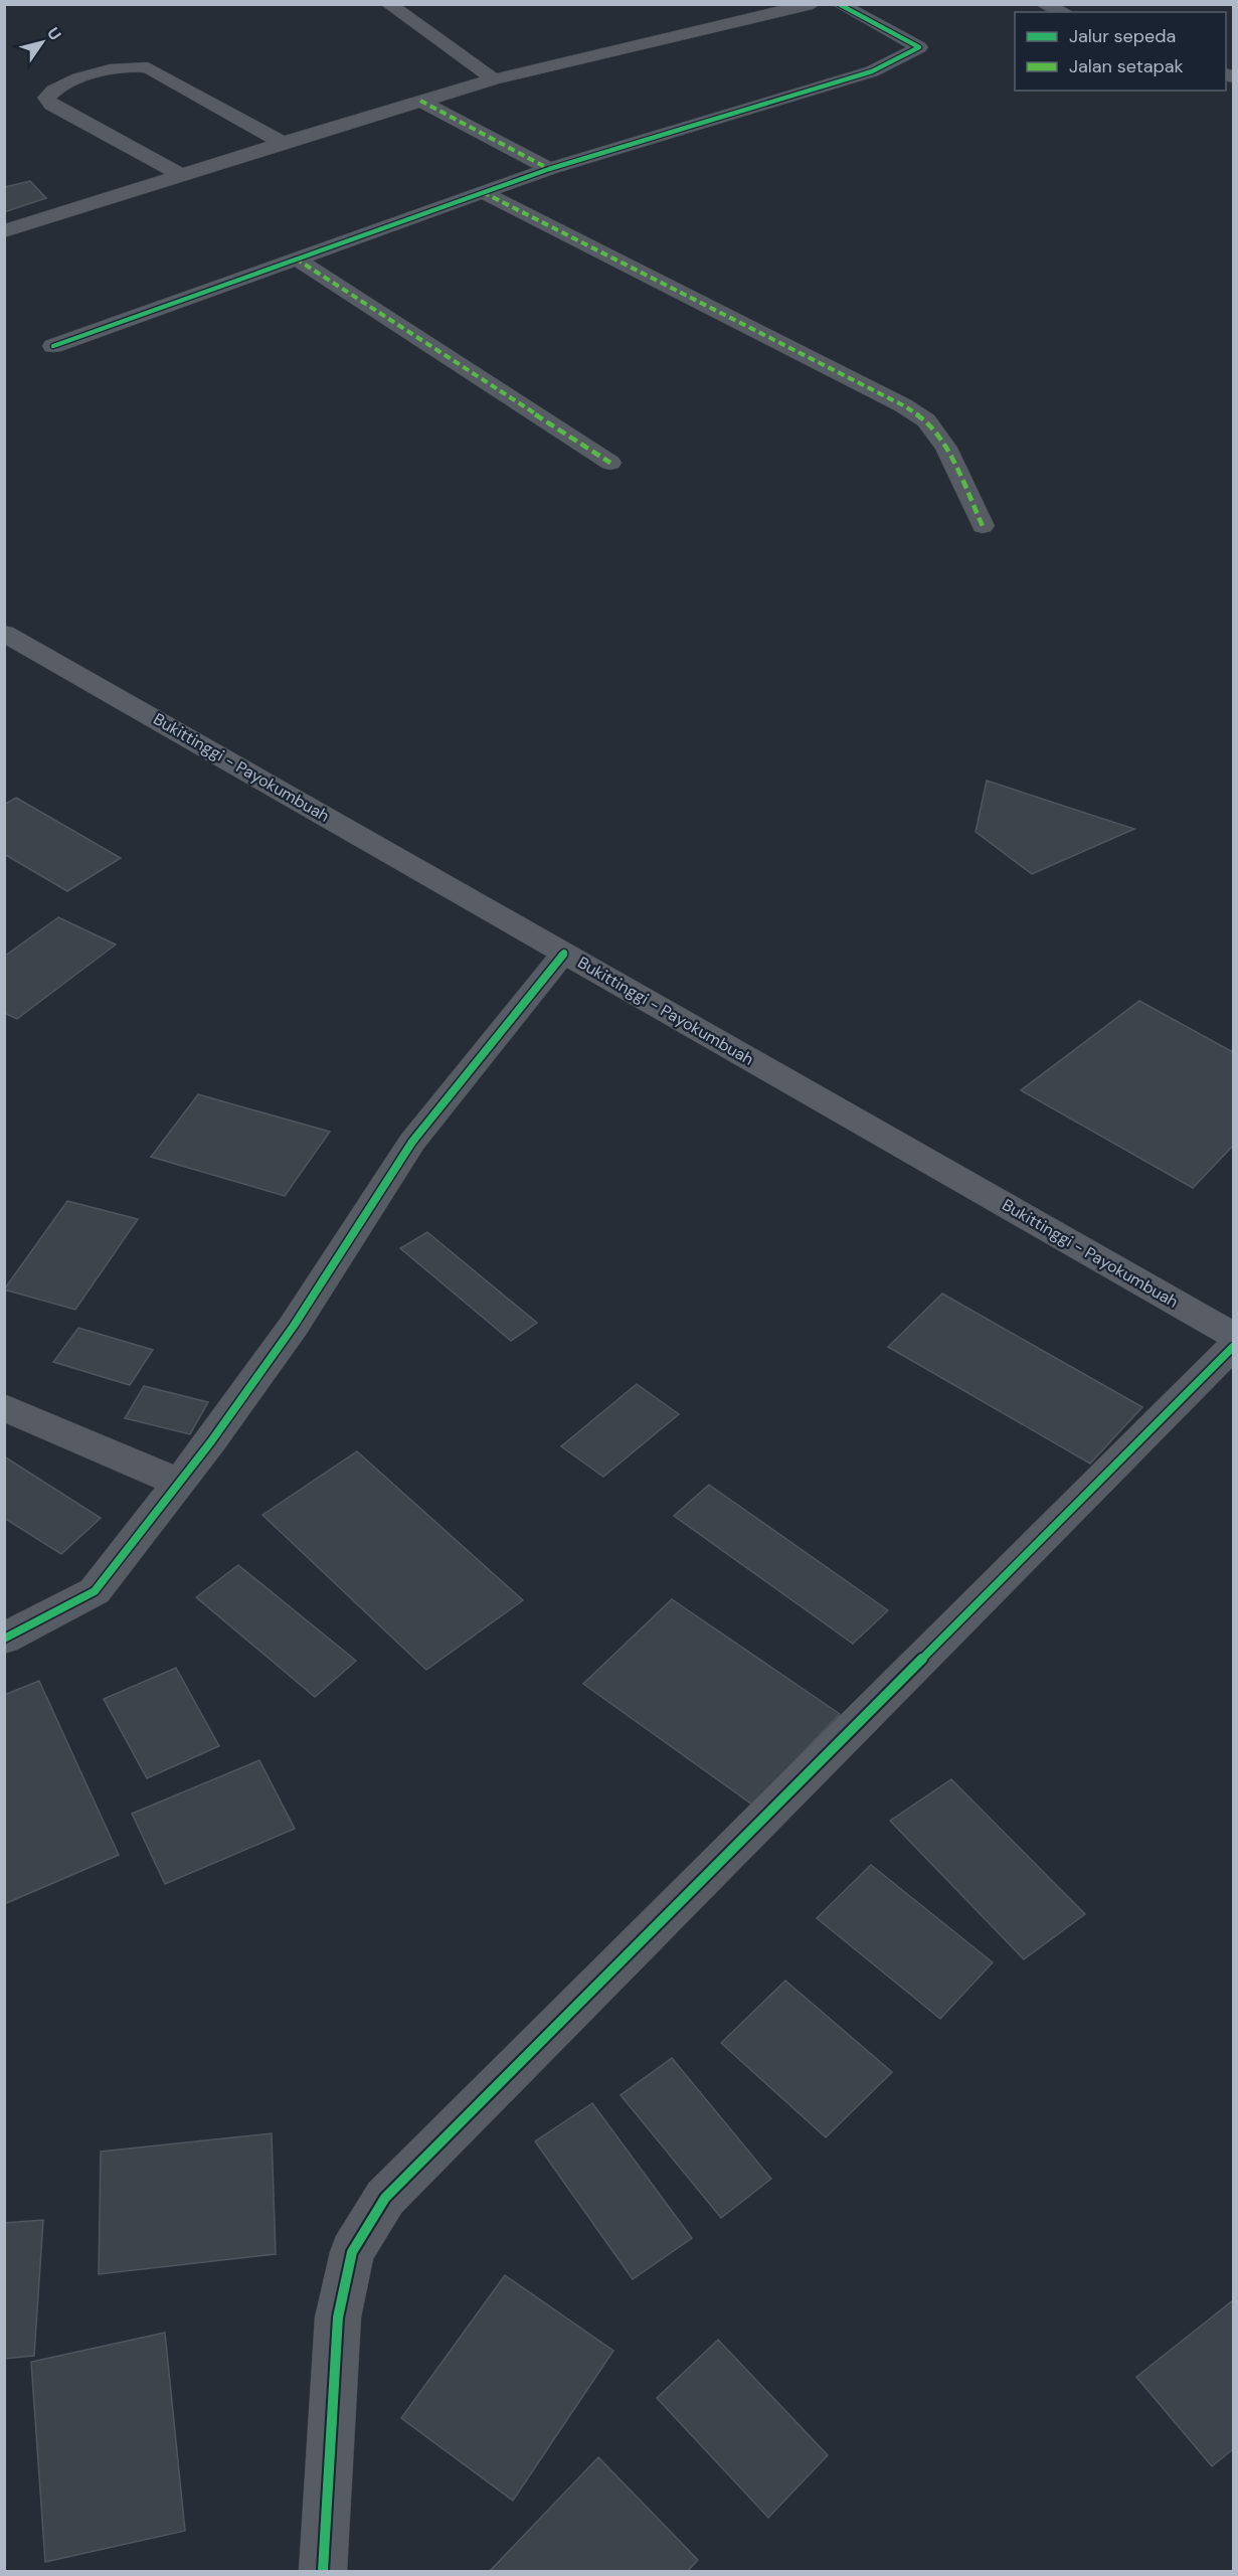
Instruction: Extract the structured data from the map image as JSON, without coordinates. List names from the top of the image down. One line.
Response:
{"streets":{"main road":["Bukittinggi - Payokumbuah"]},"legend":["Jalur sepeda","Jalan setapak"],"north":"top right"}
